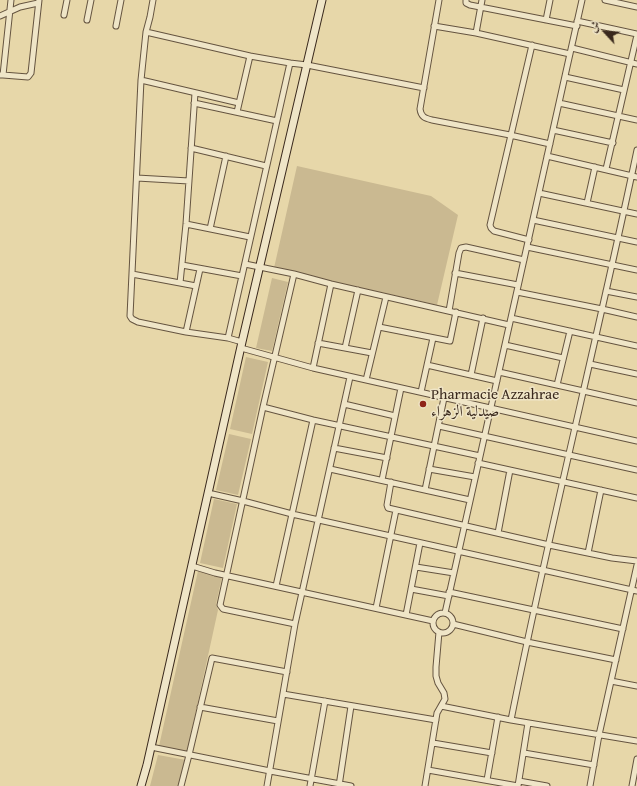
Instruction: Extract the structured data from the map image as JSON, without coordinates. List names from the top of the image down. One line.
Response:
{"places":["Pharmacie Azzahrae صيدلية الزهراء"],"north":"top left"}
